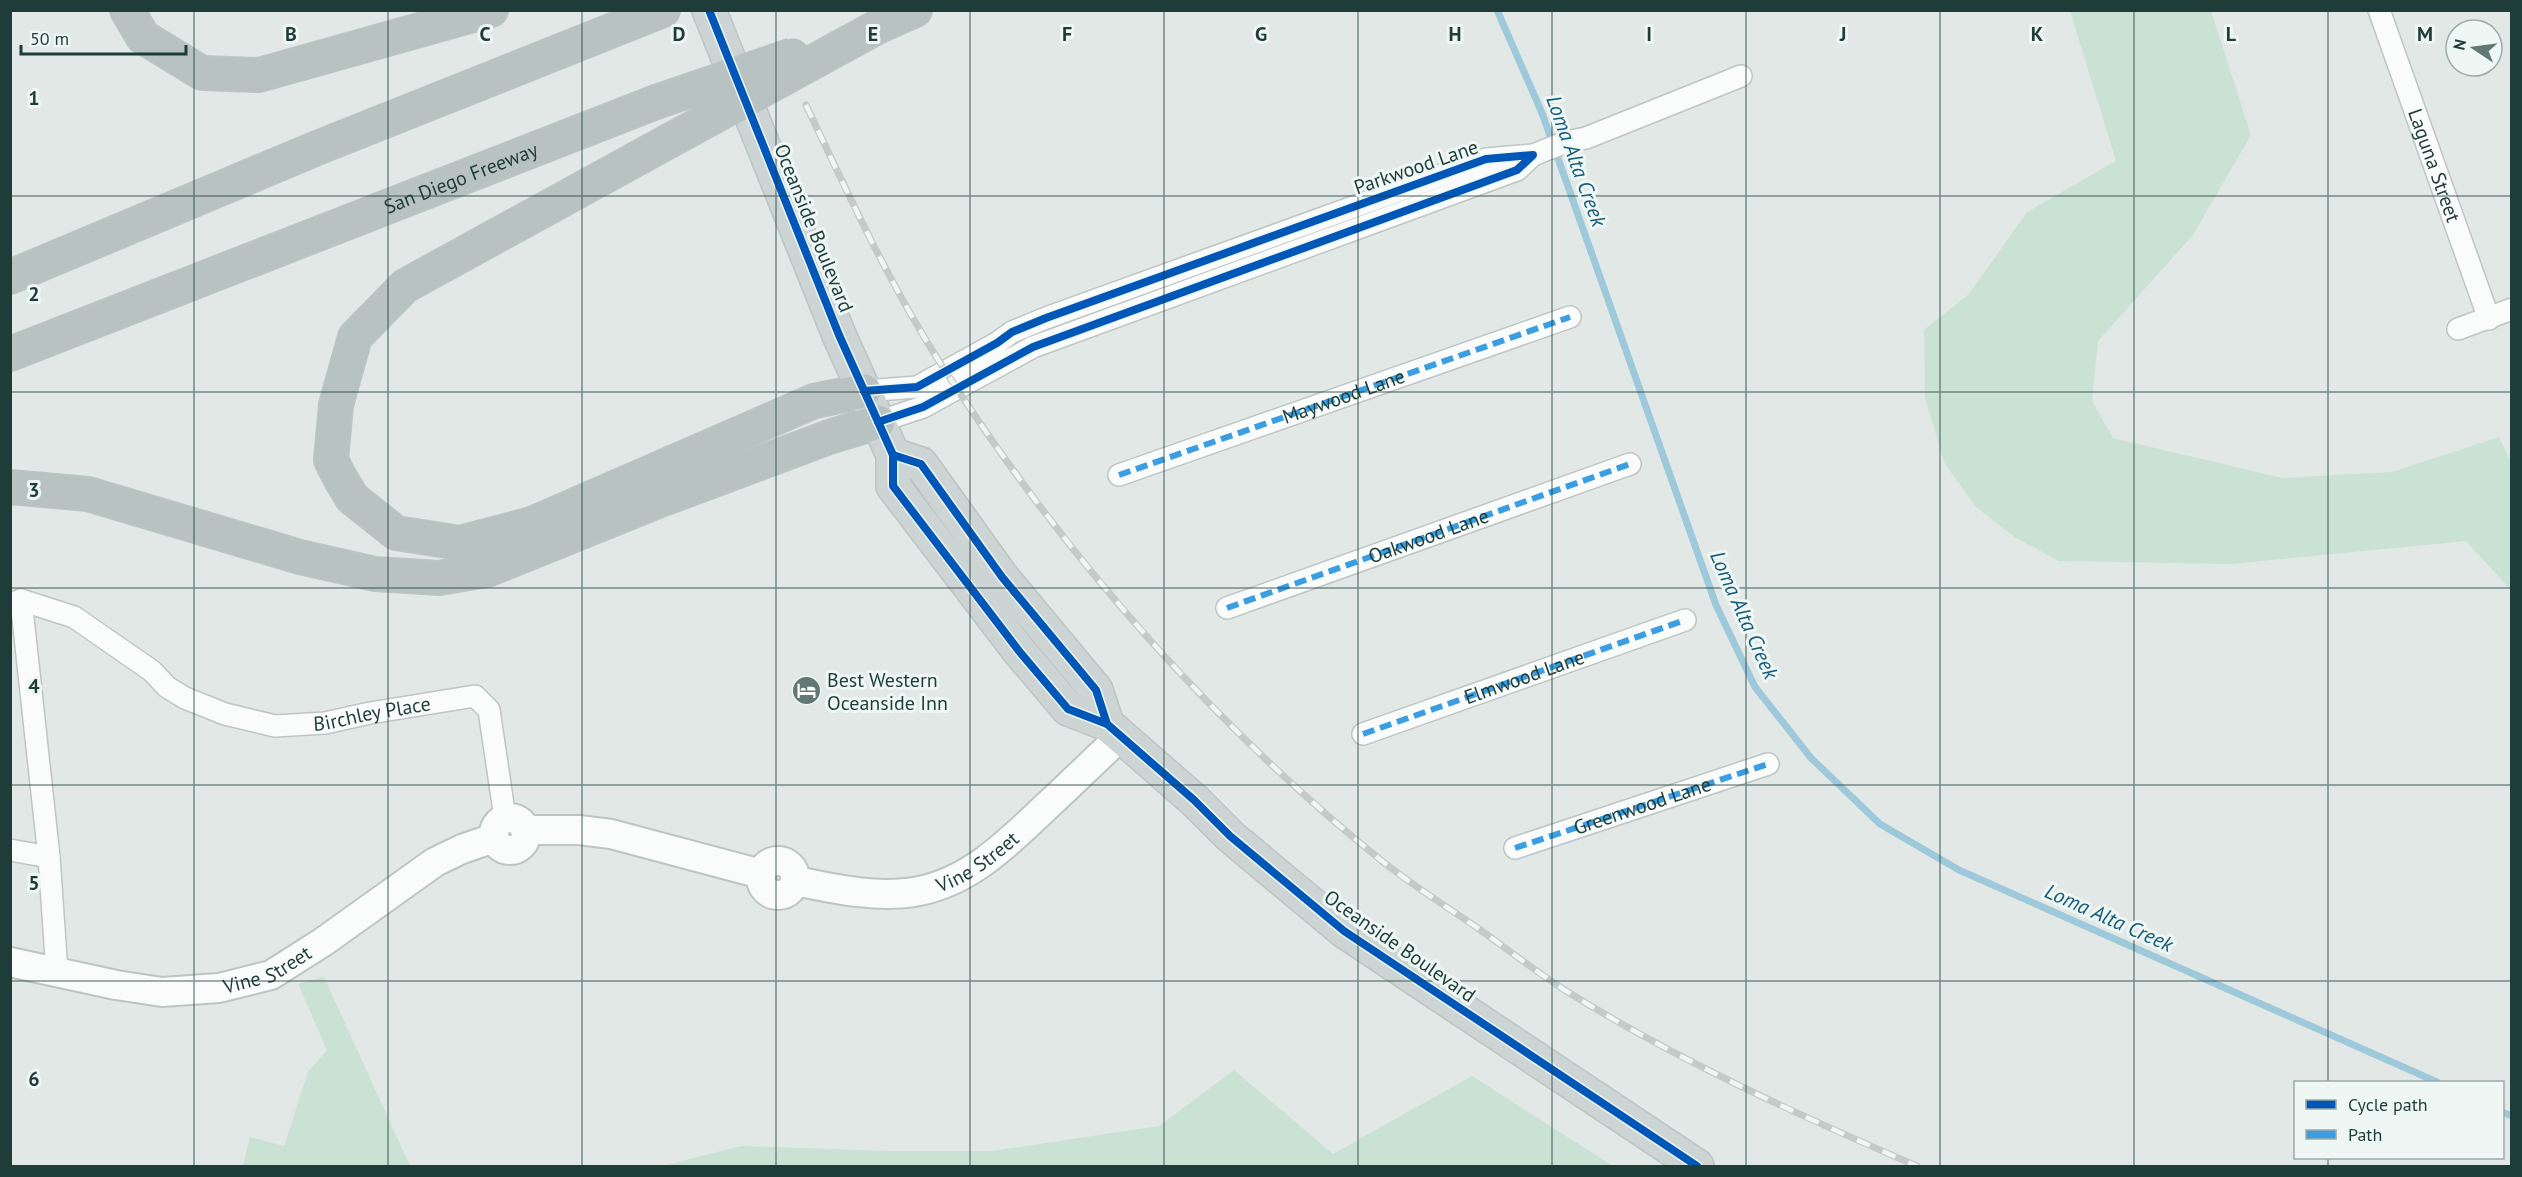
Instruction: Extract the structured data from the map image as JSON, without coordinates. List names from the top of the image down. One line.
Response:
{"streets":{"highway":["San Diego Freeway"],"main road":["Oceanside Boulevard"],"street":["Laguna Street","Parkwood Lane","Maywood Lane","Oakwood Lane","Elmwood Lane","Birchley Place","Greenwood Lane","Vine Street"]},"crossings":[["Parkwood Lane","Oceanside Boulevard"],["Oceanside Boulevard","Vine Street"],["Birchley Place","Vine Street"]],"water":["Loma Alta Creek"],"places":{"hotel":["Best Western Oceanside Inn"]},"legend":["Cycle path","Path"],"scale_bar":"50 m","north":"left","grid":{"columns":["B","C","D","E","F","G","H","I","J","K","L","M"],"rows":["1","2","3","4","5","6"]}}
